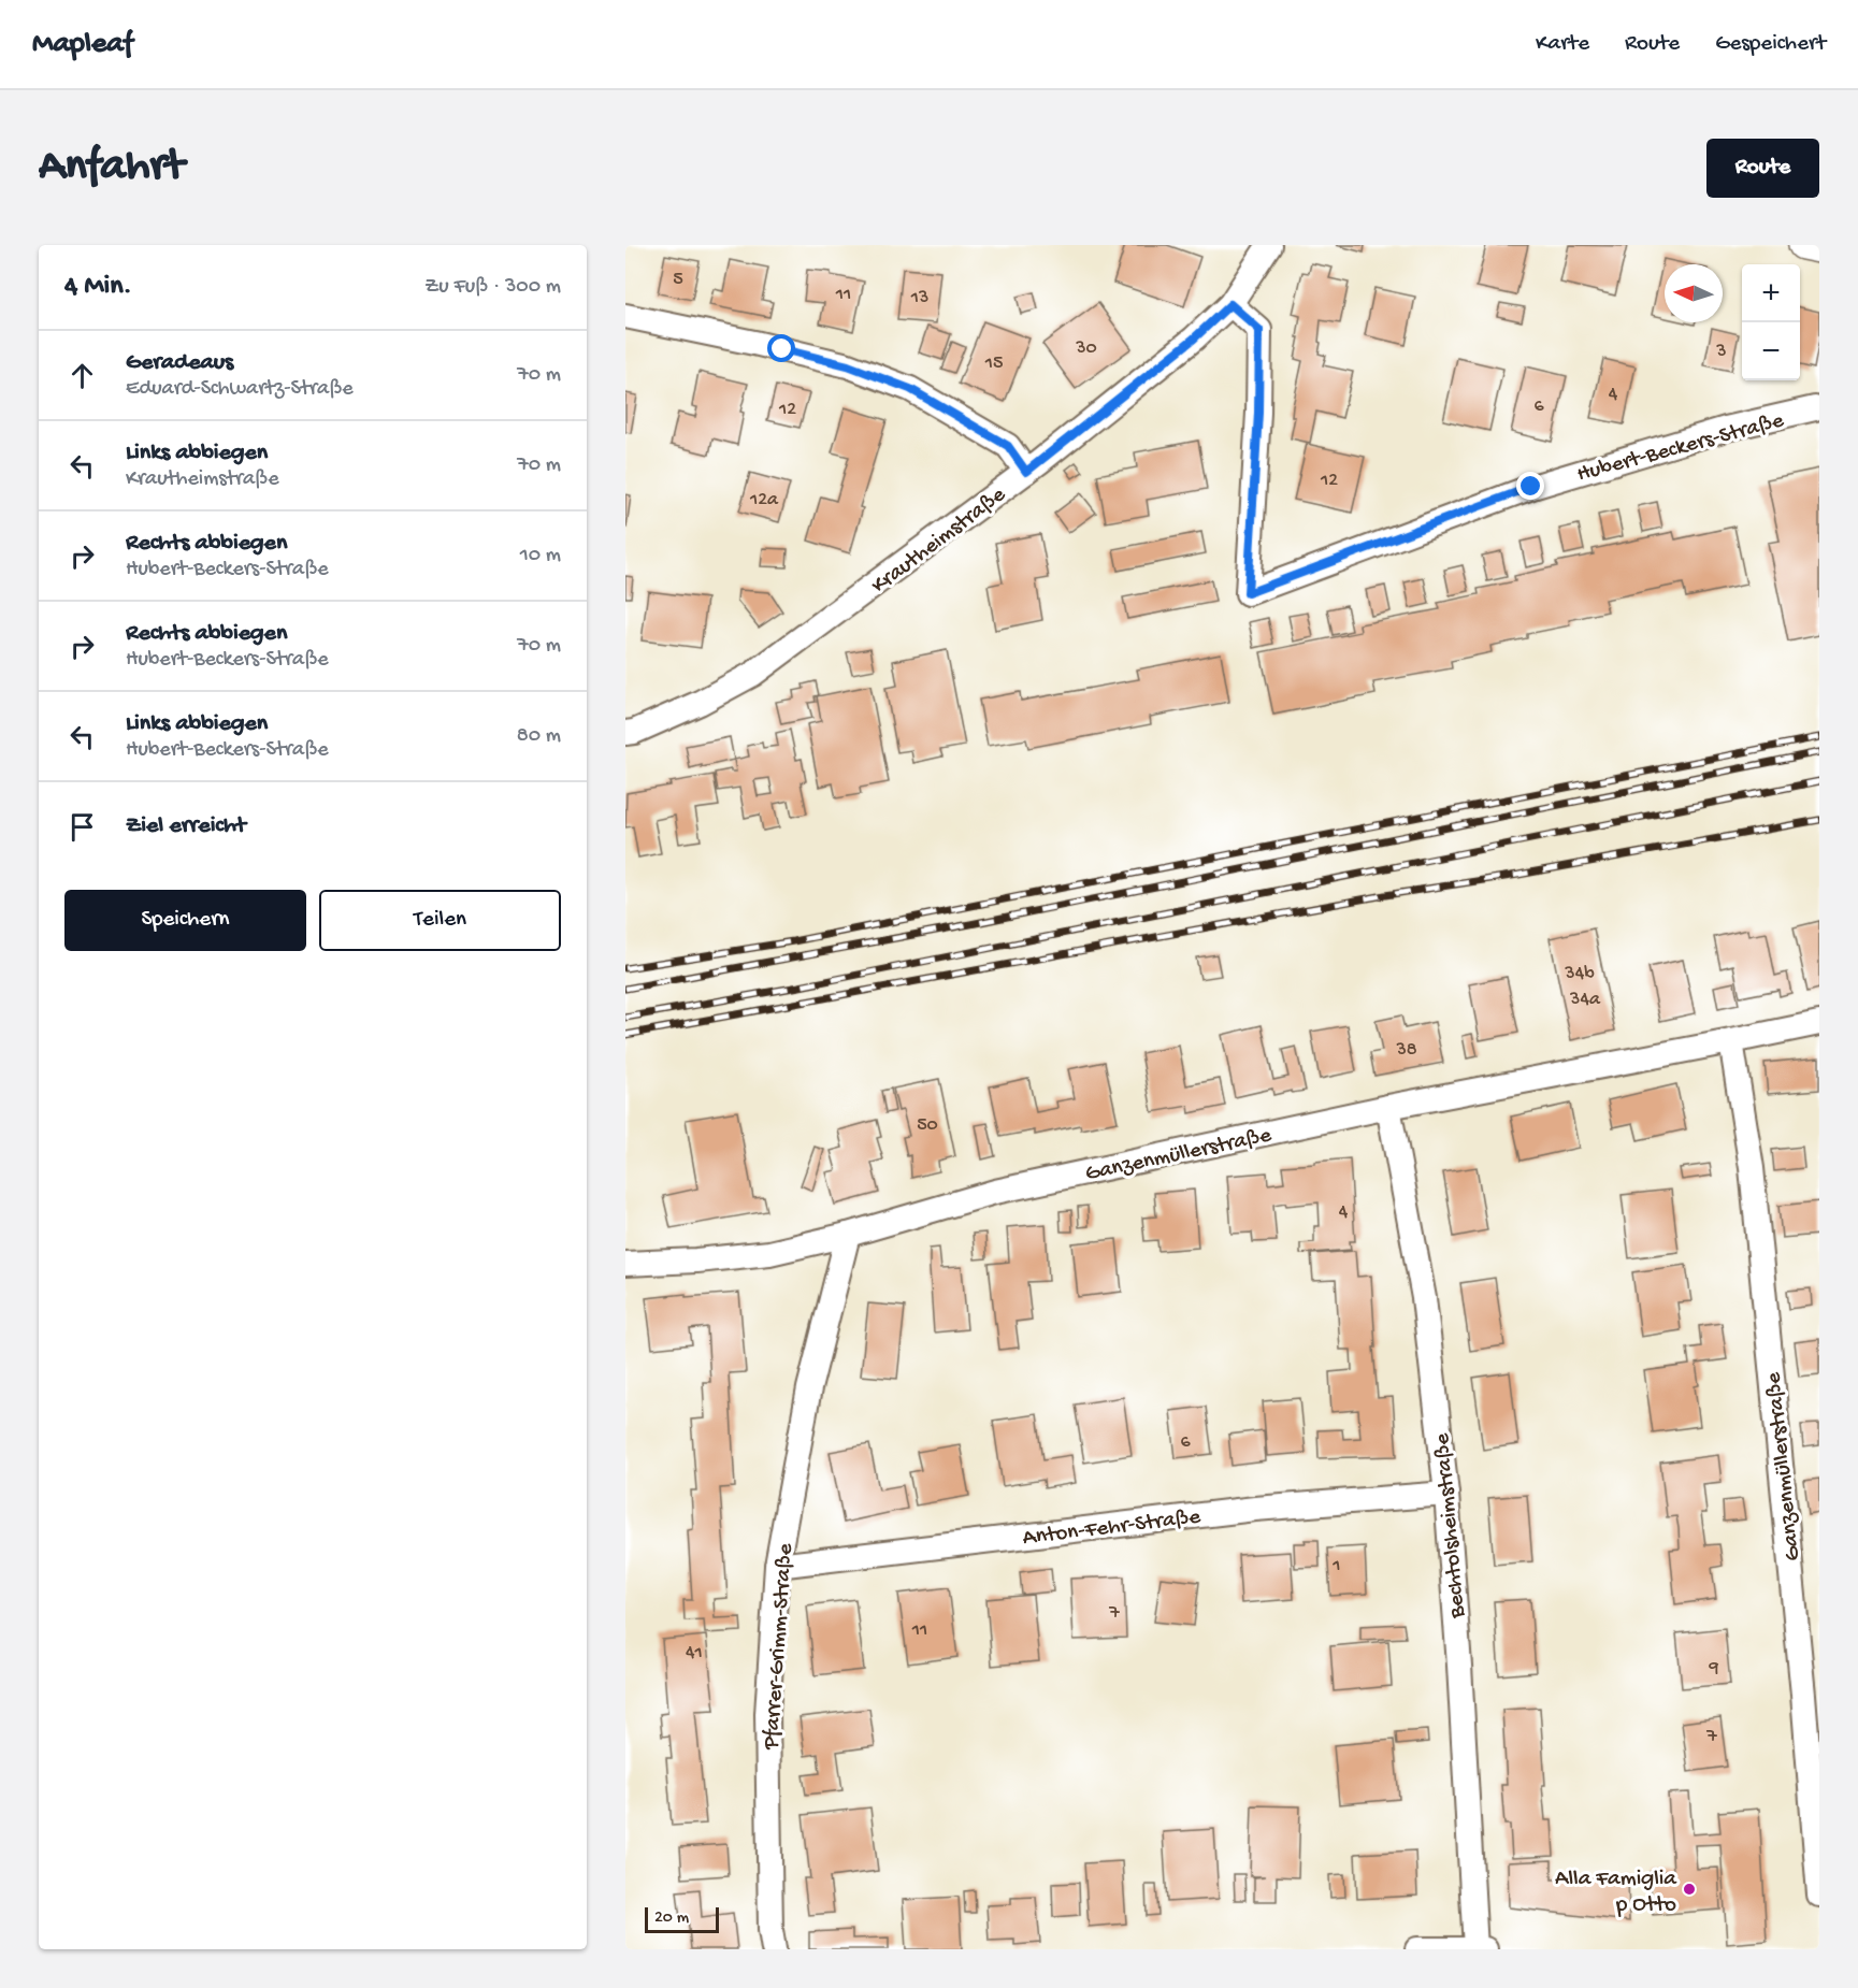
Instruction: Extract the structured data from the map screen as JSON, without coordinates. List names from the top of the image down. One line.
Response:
{"streets":{"street":["Hubert-Beckers-Straße","Krautheimstraße","Ganzenmüllerstraße","Anton-Fehr-Straße","Bechtolsheimstraße","Pfarrer-Grimm-Straße"]},"crossings":[["Hubert-Beckers-Straße","Krautheimstraße"],["Ganzenmüllerstraße","Bechtolsheimstraße"],["Ganzenmüllerstraße","Pfarrer-Grimm-Straße"],["Anton-Fehr-Straße","Bechtolsheimstraße"],["Anton-Fehr-Straße","Pfarrer-Grimm-Straße"]],"places":["Alla Famiglia p Otto"],"house_numbers":["5","11","13","30","3","15","4","6","12","12","12a","34b","34a","38","50","4","6","1","7","11","41","9","7"],"scale_bar":"20 m","north":"left","page":{"header":"Mapleaf","nav":["Karte","Route","Gespeichert"],"buttons":["Route",["Speichern","Teilen"]],"title":"Anfahrt","heading":["4 Min.","Zu Fuß · 300 m"],"map_buttons":["+","−"],"list":[["Geradeaus","Eduard-Schwartz-Straße","70 m"],["Links abbiegen","Krautheimstraße","70 m"],["Rechts abbiegen","Hubert-Beckers-Straße","10 m"],["Rechts abbiegen","Hubert-Beckers-Straße","70 m"],["Links abbiegen","Hubert-Beckers-Straße","80 m"],"Ziel erreicht"],"scale":"20 m"}}
